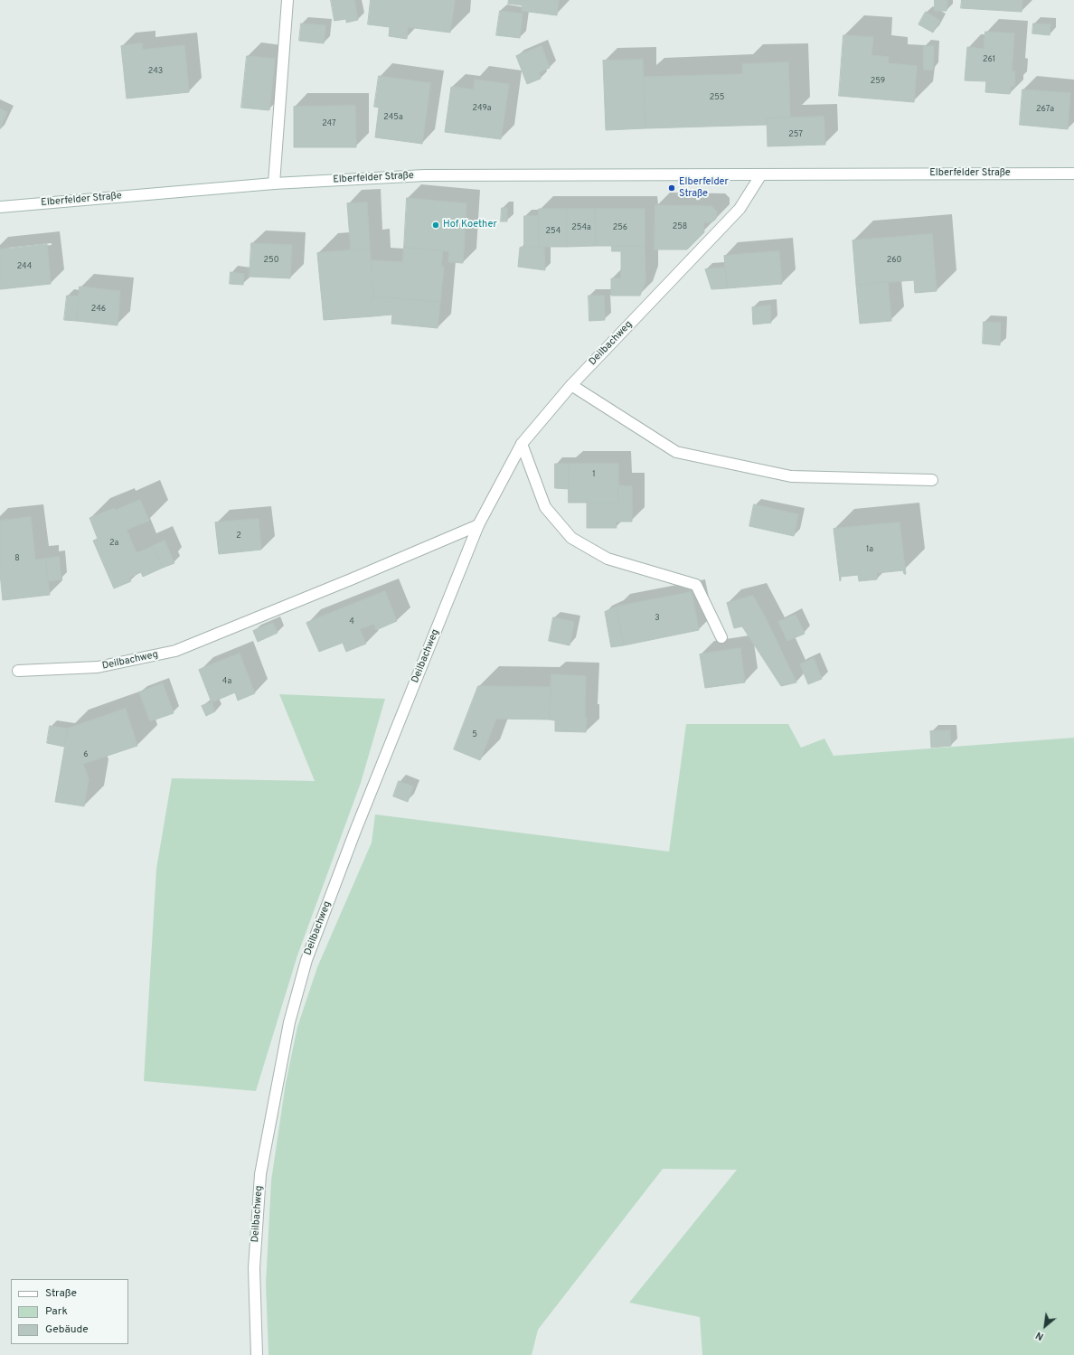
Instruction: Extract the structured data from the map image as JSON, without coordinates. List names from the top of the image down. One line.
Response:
{"streets":{"street":["Elberfelder Straße","Deilbachweg"]},"crossings":[["Elberfelder Straße","Deilbachweg"]],"places":["Elberfelder Straße","Hof Koether"],"house_numbers":["261","243","259","255","249a","267a","245a","247","257","258","254a","256","254","250","260","244","246","1","2","2a","1a","8","3","4","4a","5","6"],"legend":["Straße","Park","Gebäude"],"north":"bottom left"}
